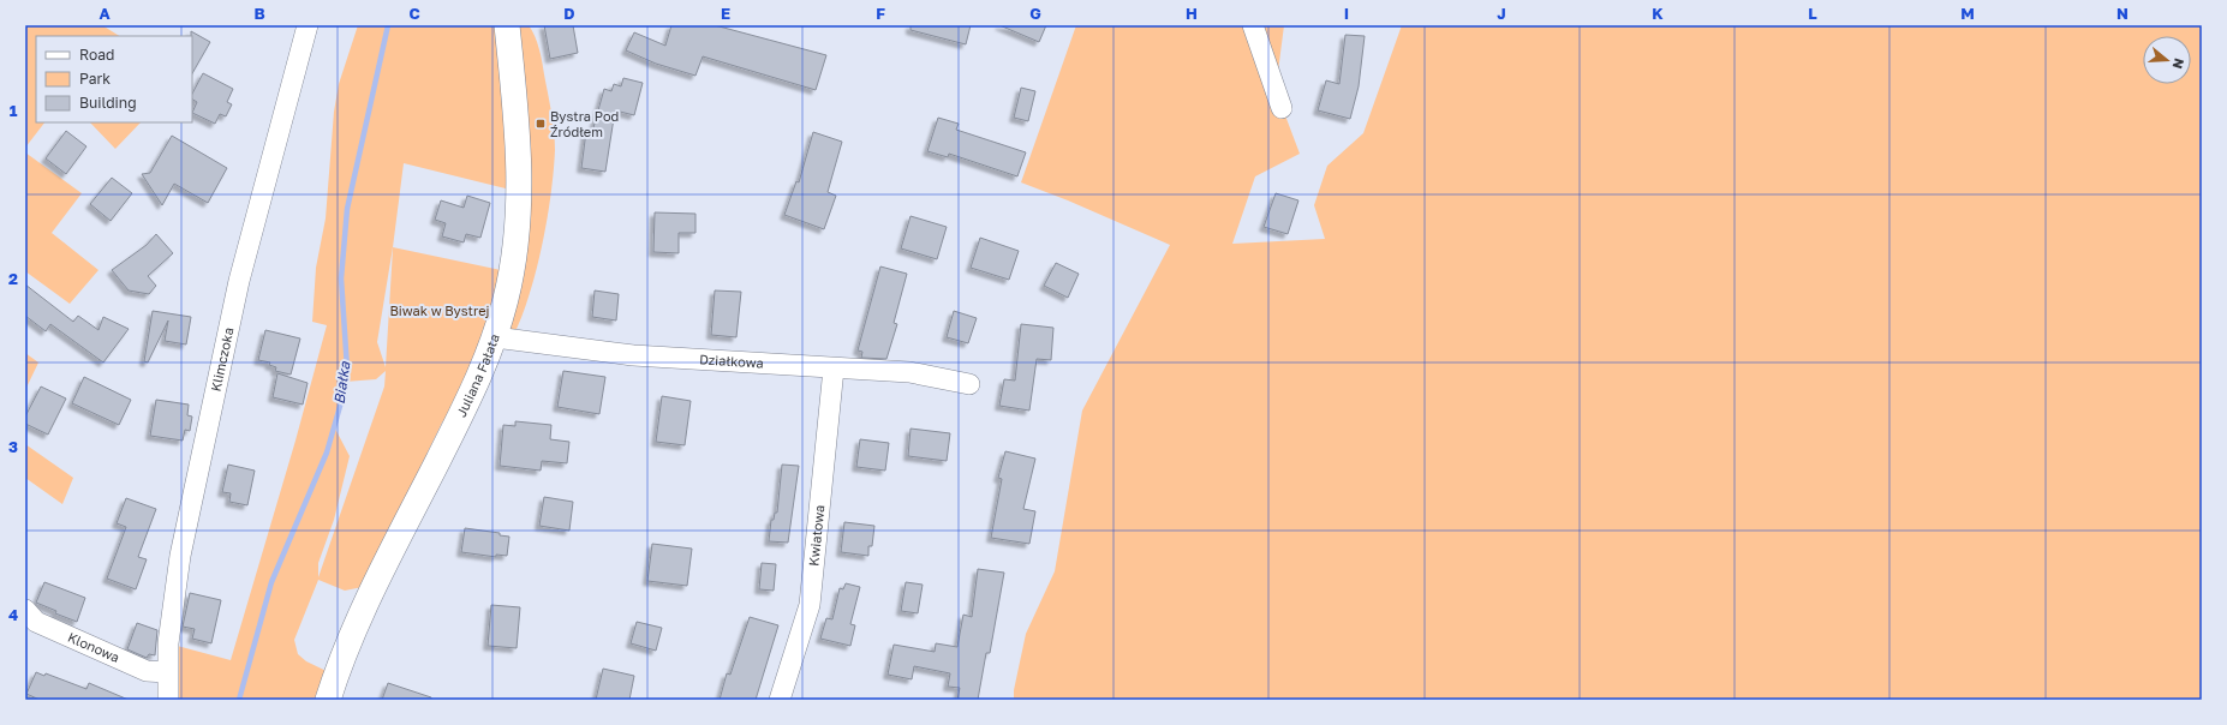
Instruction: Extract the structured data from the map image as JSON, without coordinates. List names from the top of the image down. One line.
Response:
{"streets":{"street":["Klimczoka","Działkowa","Juliana Fałata","Kwiatowa","Klonowa"]},"crossings":[["Klimczoka","Klonowa"],["Działkowa","Juliana Fałata"],["Działkowa","Kwiatowa"]],"water":["Białka"],"parks":["Biwak w Bystrej"],"places":{"transit":["Bystra Pod Źródłem"]},"legend":["Road","Park","Building"],"north":"right","grid":{"columns":["A","B","C","D","E","F","G","H","I","J","K","L","M","N"],"rows":["1","2","3","4"]}}
